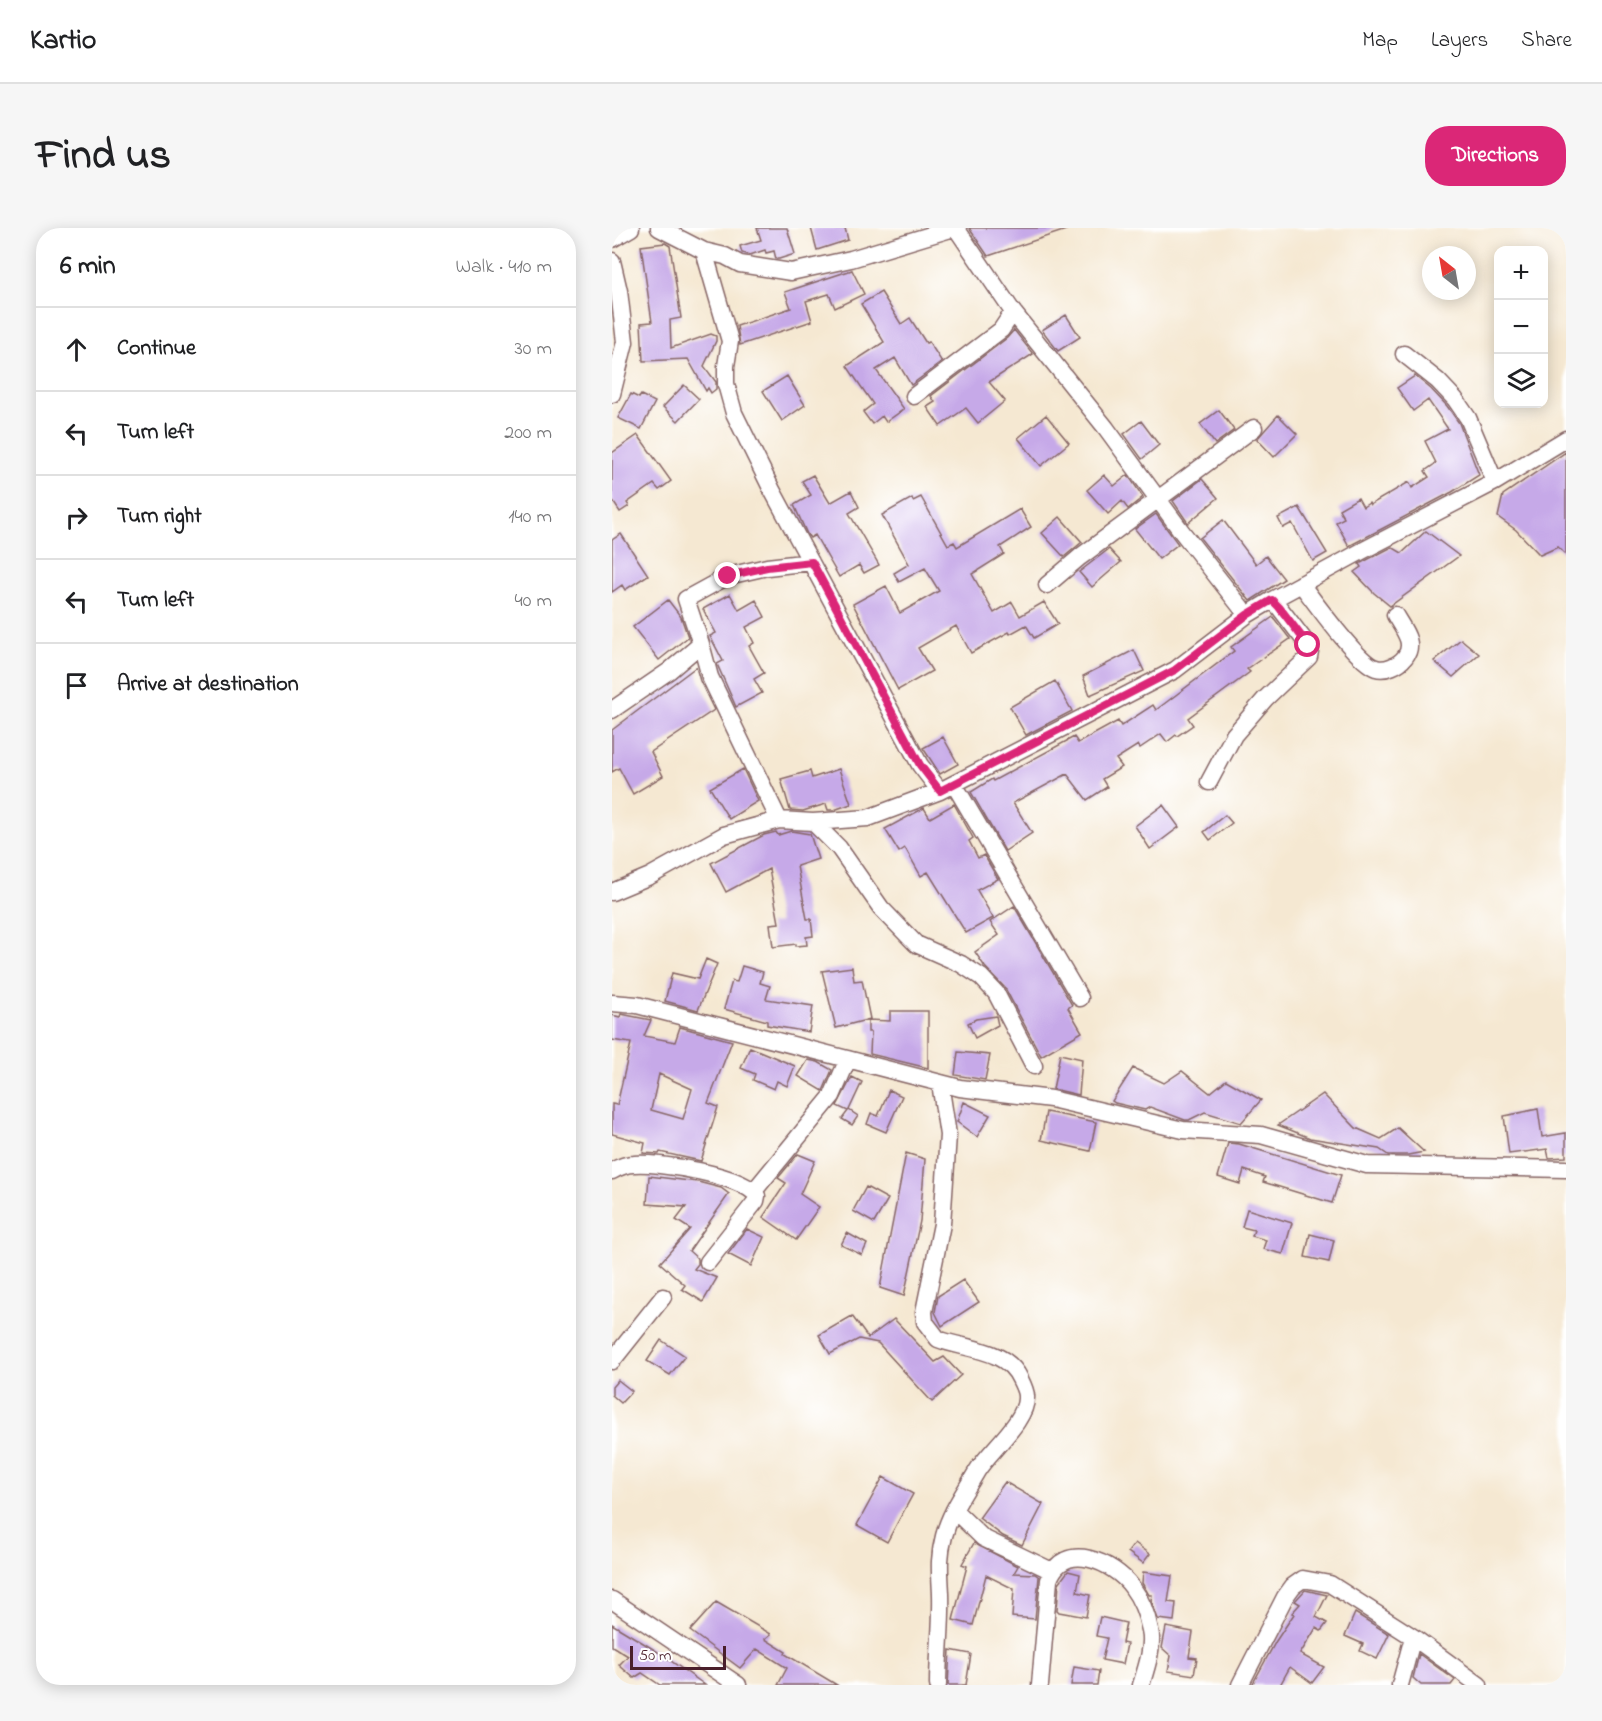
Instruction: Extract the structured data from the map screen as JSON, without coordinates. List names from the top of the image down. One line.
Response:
{"scale_bar":"50 m","north":"top left","page":{"header":"Kartio","nav":["Map","Layers","Share"],"title":"Find us","buttons":"Directions","heading":["6 min","Walk · 410 m"],"map_buttons":["+","−"],"list":[["Continue","30 m"],["Turn left","200 m"],["Turn right","140 m"],["Turn left","40 m"],"Arrive at destination"],"scale":"50 m"}}
